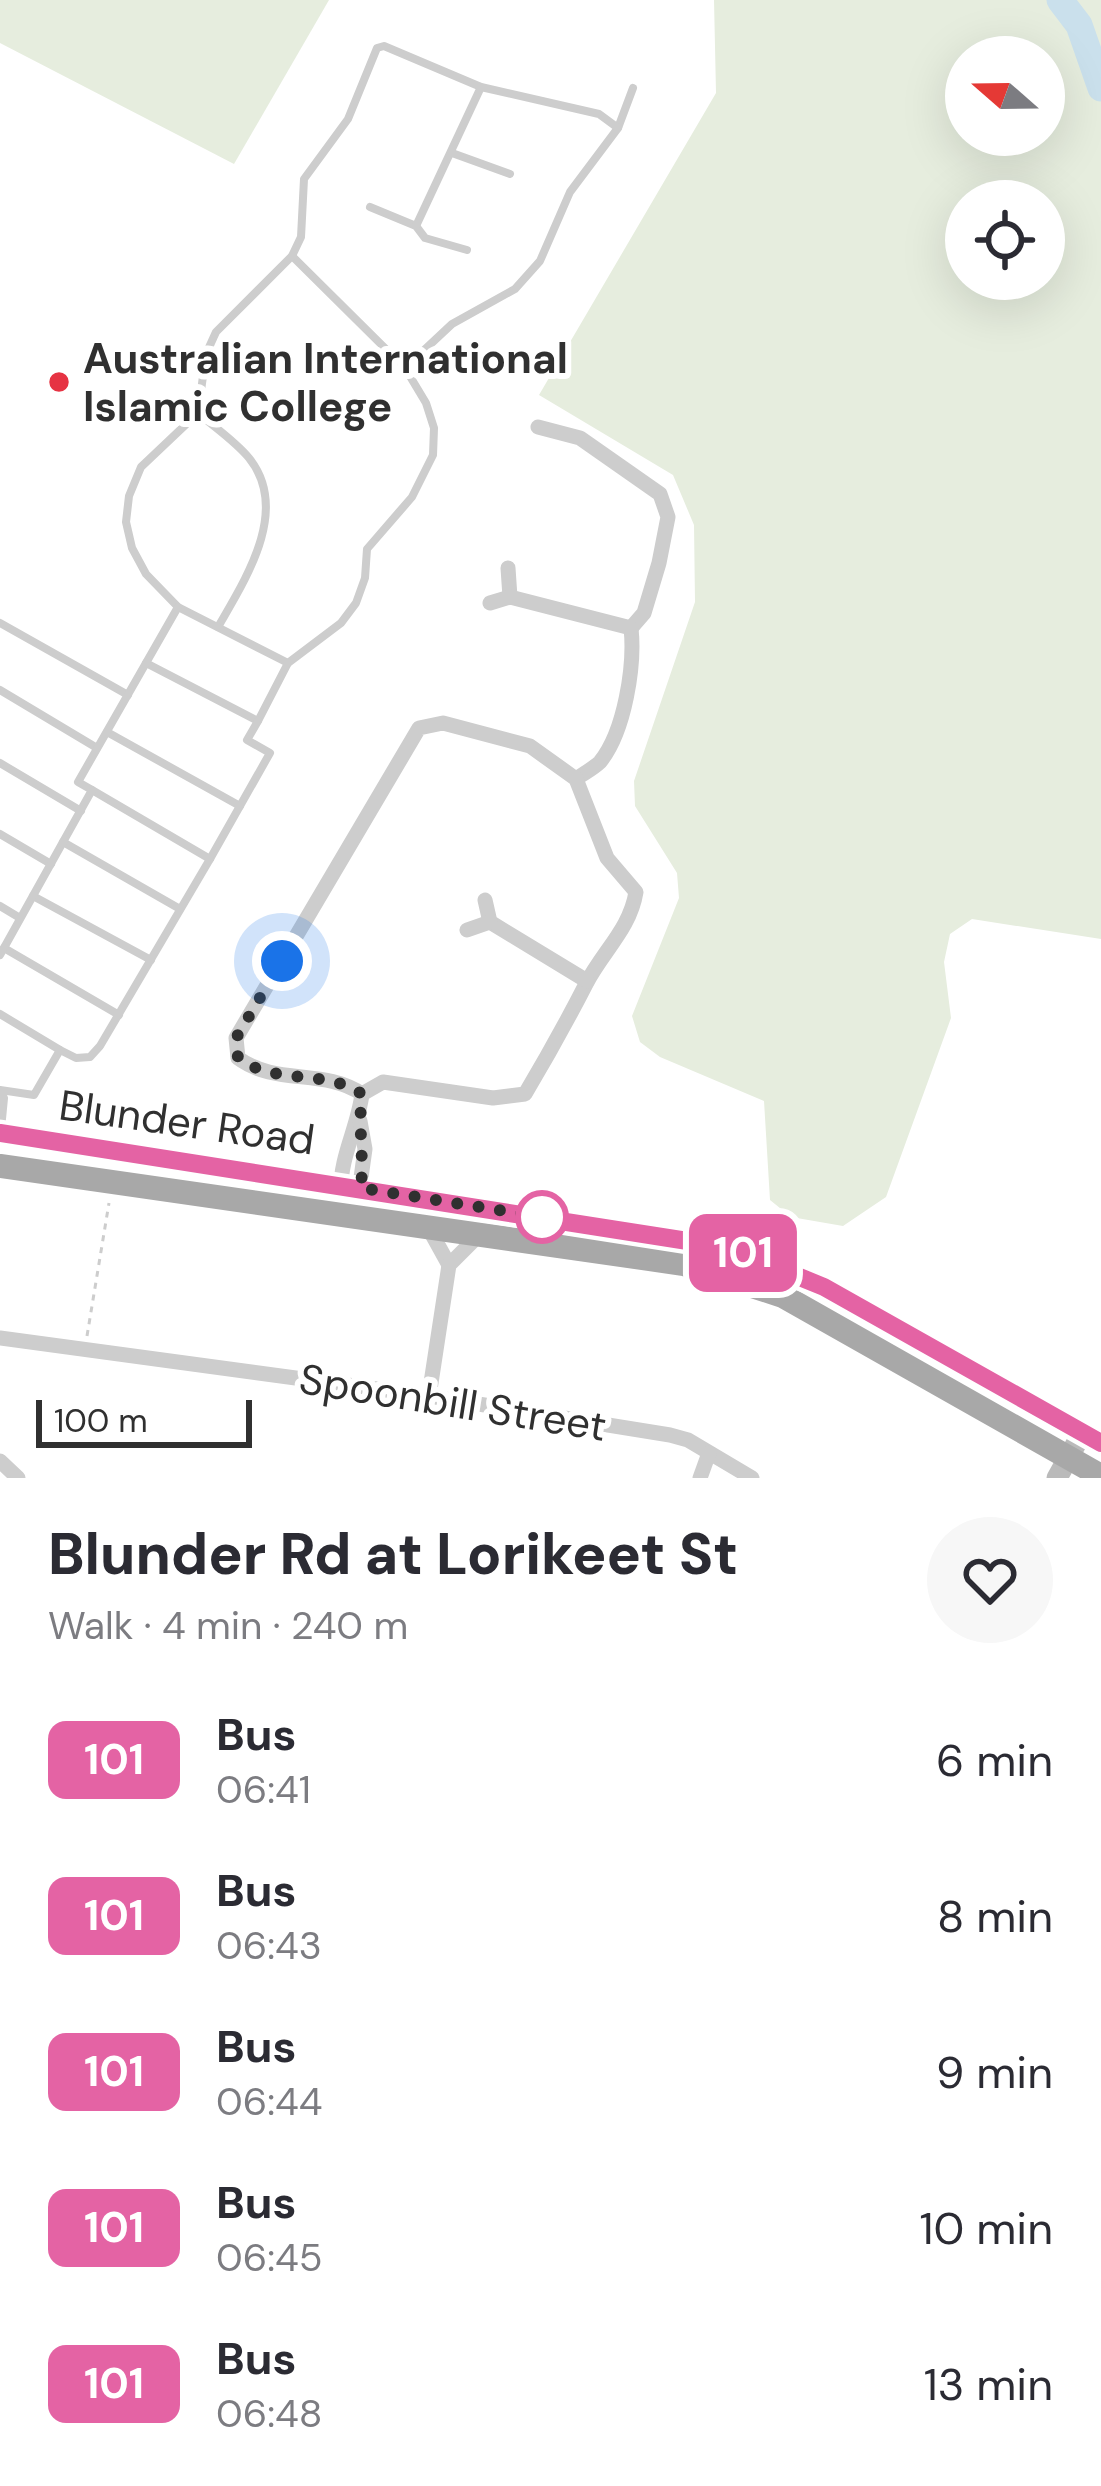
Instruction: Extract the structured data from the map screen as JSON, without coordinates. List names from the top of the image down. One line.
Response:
{"streets":{"main road":["Blunder Road"],"street":["Spoonbill Street"]},"places":["Australian International Islamic College"],"lines":["bus line 101"],"scale_bar":"100 m","north":"left","page":{"on_map":"101","scale":"100 m","heading":["Blunder Rd at Lorikeet St","Walk · 4 min · 240 m"],"list":[{"mark":"101","name":"Bus","note":"06:41","value":"6 min"},{"mark":"101","name":"Bus","note":"06:43","value":"8 min"},{"mark":"101","name":"Bus","note":"06:44","value":"9 min"},{"mark":"101","name":"Bus","note":"06:45","value":"10 min"},{"mark":"101","name":"Bus","note":"06:48","value":"13 min"}]}}
